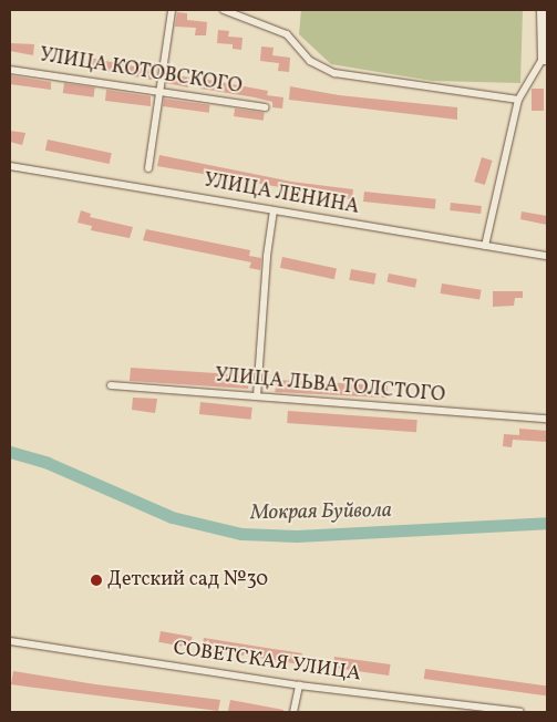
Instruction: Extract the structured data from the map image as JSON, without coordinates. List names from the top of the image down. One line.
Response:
{"streets":{"street":["УЛИЦА КОТОВСКОГО","УЛИЦА ЛЕНИНА","УЛИЦА ЛЬВА ТОЛСТОГО","СОВЕТСКАЯ УЛИЦА"]},"water":["Мокрая Буйвола"],"places":["Детский сад №30"]}
